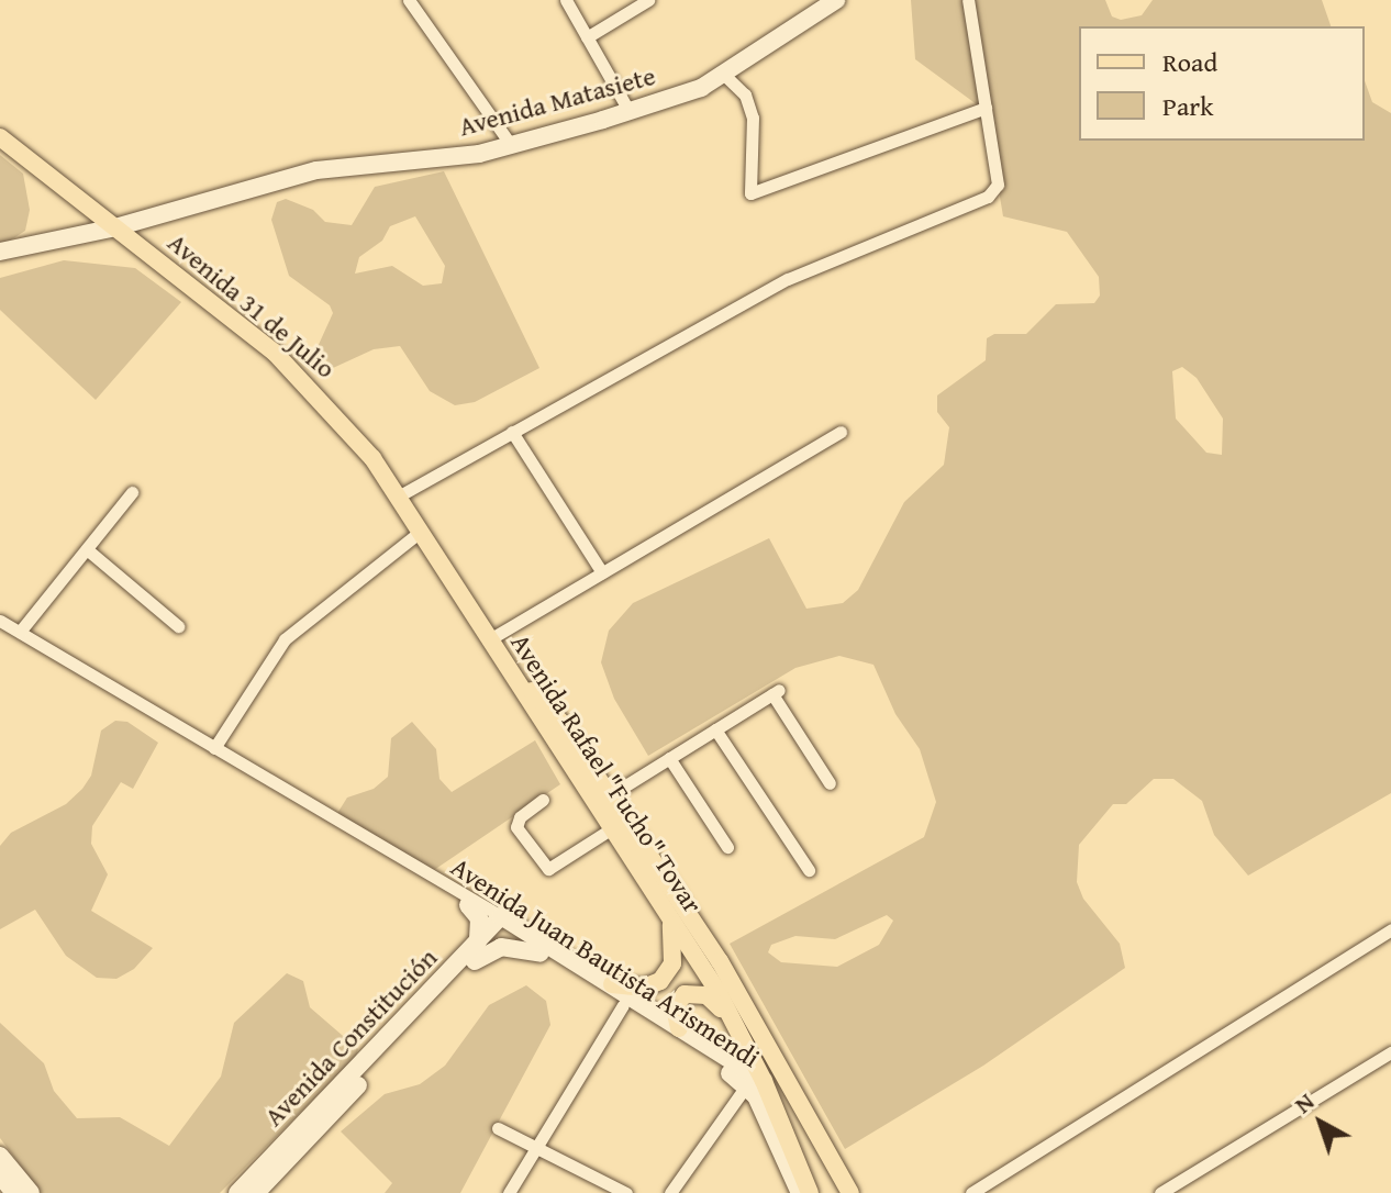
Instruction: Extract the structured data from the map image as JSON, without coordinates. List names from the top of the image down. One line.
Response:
{"streets":{"main road":["Avenida 31 de Julio","Avenida Rafael \"Fucho\" Tovar"],"street":["Avenida Matasiete","Avenida Juan Bautista Arismendi","Avenida Constitución"]},"crossings":[["Avenida Matasiete","Avenida 31 de Julio"],["Avenida 31 de Julio","Avenida Rafael \"Fucho\" Tovar"],["Avenida Rafael \"Fucho\" Tovar","Avenida Juan Bautista Arismendi"],["Avenida Juan Bautista Arismendi","Avenida Constitución"]],"legend":["Road","Park"],"north":"top left"}
